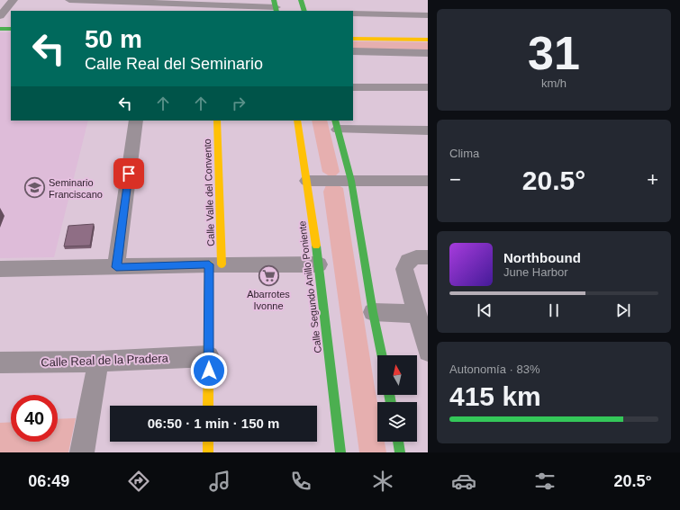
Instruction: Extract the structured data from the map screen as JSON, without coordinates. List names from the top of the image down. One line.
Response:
{"streets":{"main road":["Calle Valle del Convento","Calle Segundo Anillo Poniente"],"street":["Calle Real de la Pradera"]},"crossings":[["Calle Valle del Convento","Calle Real de la Pradera"]],"places":{"school or university":["Seminario Franciscano"],"supermarket":["Abarrotes Ivonne"]},"north":"top","page":{"tile":[["31","km/h"],"Clima",["Autonomía · 83%","415 km"]],"turn":["50 m","Calle Real del Seminario"],"heat":["−","20.5°","+"],"song":["Northbound","June Harbor"],"limit":"40","trip":"06:50 · 1 min · 150 m","tabs":["06:49","20.5°"]}}
